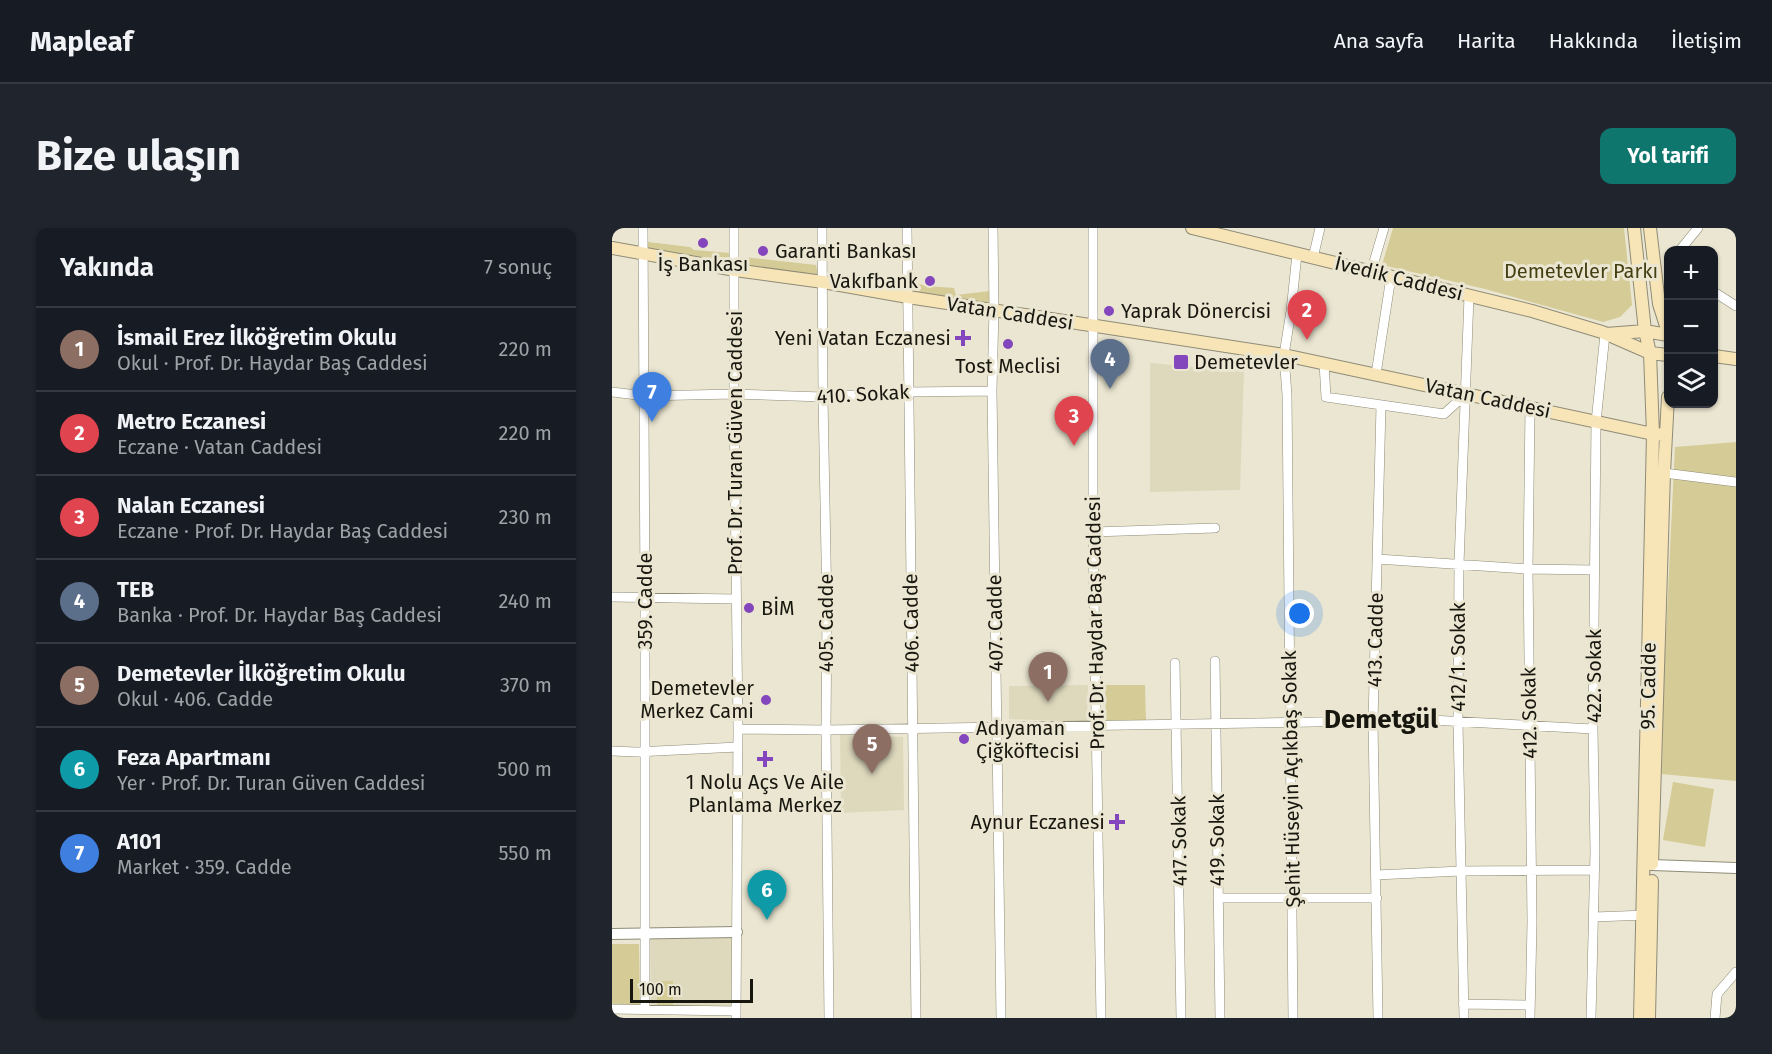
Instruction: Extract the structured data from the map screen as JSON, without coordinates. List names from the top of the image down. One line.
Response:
{"streets":{"main road":["İvedik Caddesi","Vatan Caddesi","95. Cadde"],"street":["410. Sokak","Prof. Dr. Turan Güven Caddesi","359. Cadde","405. Cadde","406. Cadde","407. Cadde","Prof. Dr. Haydar Baş Caddesi","413. Cadde","412/1. Sokak","422. Sokak","412. Sokak","Şehit Hüseyin Açıkbaş Sokak","419. Sokak","417. Sokak"]},"crossings":[["İvedik Caddesi","412/1. Sokak"],["İvedik Caddesi","422. Sokak"],["İvedik Caddesi","95. Cadde"],["İvedik Caddesi","Şehit Hüseyin Açıkbaş Sokak"],["Vatan Caddesi","Prof. Dr. Turan Güven Caddesi"],["Vatan Caddesi","359. Cadde"],["Vatan Caddesi","405. Cadde"],["Vatan Caddesi","406. Cadde"],["Vatan Caddesi","407. Cadde"],["Vatan Caddesi","Prof. Dr. Haydar Baş Caddesi"],["Vatan Caddesi","412/1. Sokak"],["Vatan Caddesi","422. Sokak"],["Vatan Caddesi","95. Cadde"],["Vatan Caddesi","412. Sokak"],["Vatan Caddesi","Şehit Hüseyin Açıkbaş Sokak"],["410. Sokak","Prof. Dr. Turan Güven Caddesi"],["410. Sokak","359. Cadde"],["410. Sokak","405. Cadde"],["410. Sokak","406. Cadde"],["410. Sokak","407. Cadde"]],"districts":["Demetgül"],"parks":["Demetevler Parkı"],"places":{"other":["İş Bankası","Garanti Bankası","Vakıfbank","Yaprak Dönercisi","Tost Meclisi","BİM","Demetevler Merkez Cami","Adıyaman Çiğköftecisi"],"health":["Yeni Vatan Eczanesi","1 Nolu Açs Ve Aile Planlama Merkez","Aynur Eczanesi"],"transit":["Demetevler"]},"scale_bar":"100 m","page":{"header":"Mapleaf","nav":["Ana sayfa","Harita","Hakkında","İletişim"],"buttons":"Yol tarifi","title":"Bize ulaşın","heading":["Yakında","7 sonuç"],"map_buttons":["+","−"],"pins":["2","4","7","3","1","5","6"],"list":[{"mark":"1","name":"İsmail Erez İlköğretim Okulu","note":"Okul · Prof. Dr. Haydar Baş Caddesi","value":"220 m"},{"mark":"2","name":"Metro Eczanesi","note":"Eczane · Vatan Caddesi","value":"220 m"},{"mark":"3","name":"Nalan Eczanesi","note":"Eczane · Prof. Dr. Haydar Baş Caddesi","value":"230 m"},{"mark":"4","name":"TEB","note":"Banka · Prof. Dr. Haydar Baş Caddesi","value":"240 m"},{"mark":"5","name":"Demetevler İlköğretim Okulu","note":"Okul · 406. Cadde","value":"370 m"},{"mark":"6","name":"Feza Apartmanı","note":"Yer · Prof. Dr. Turan Güven Caddesi","value":"500 m"},{"mark":"7","name":"A101","note":"Market · 359. Cadde","value":"550 m"}],"scale":"100 m"}}
